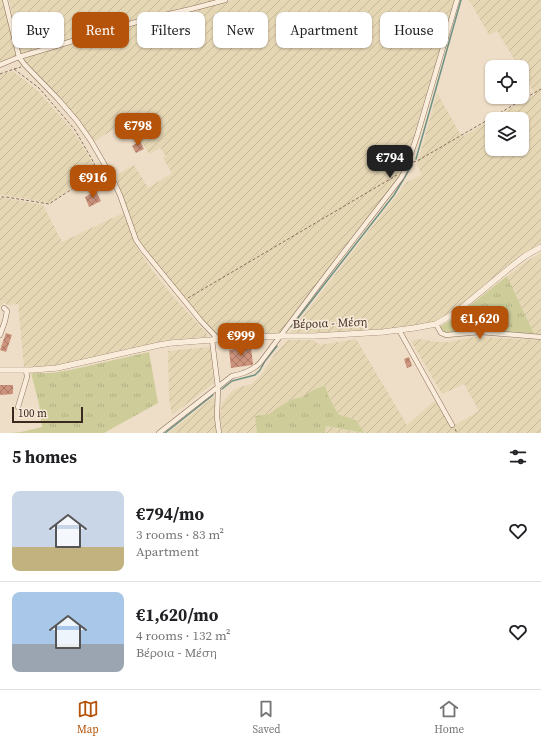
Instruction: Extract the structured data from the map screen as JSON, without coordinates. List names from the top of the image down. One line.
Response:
{"streets":{"street":["Βέροια - Μέση"]},"scale_bar":"100 m","page":{"chip":["Buy","Rent","Filters","New","Apartment","House"],"price":["€798","€794","€916","€1,620","€999"],"scale":"100 m","heading":"5 homes","list":[{"name":"€794/mo","note":"3 rooms · 83 m² · Apartment"},{"name":"€1,620/mo","note":"4 rooms · 132 m² · Βέροια - Μέση"}],"tabs":["Map","Saved","Home"]}}
